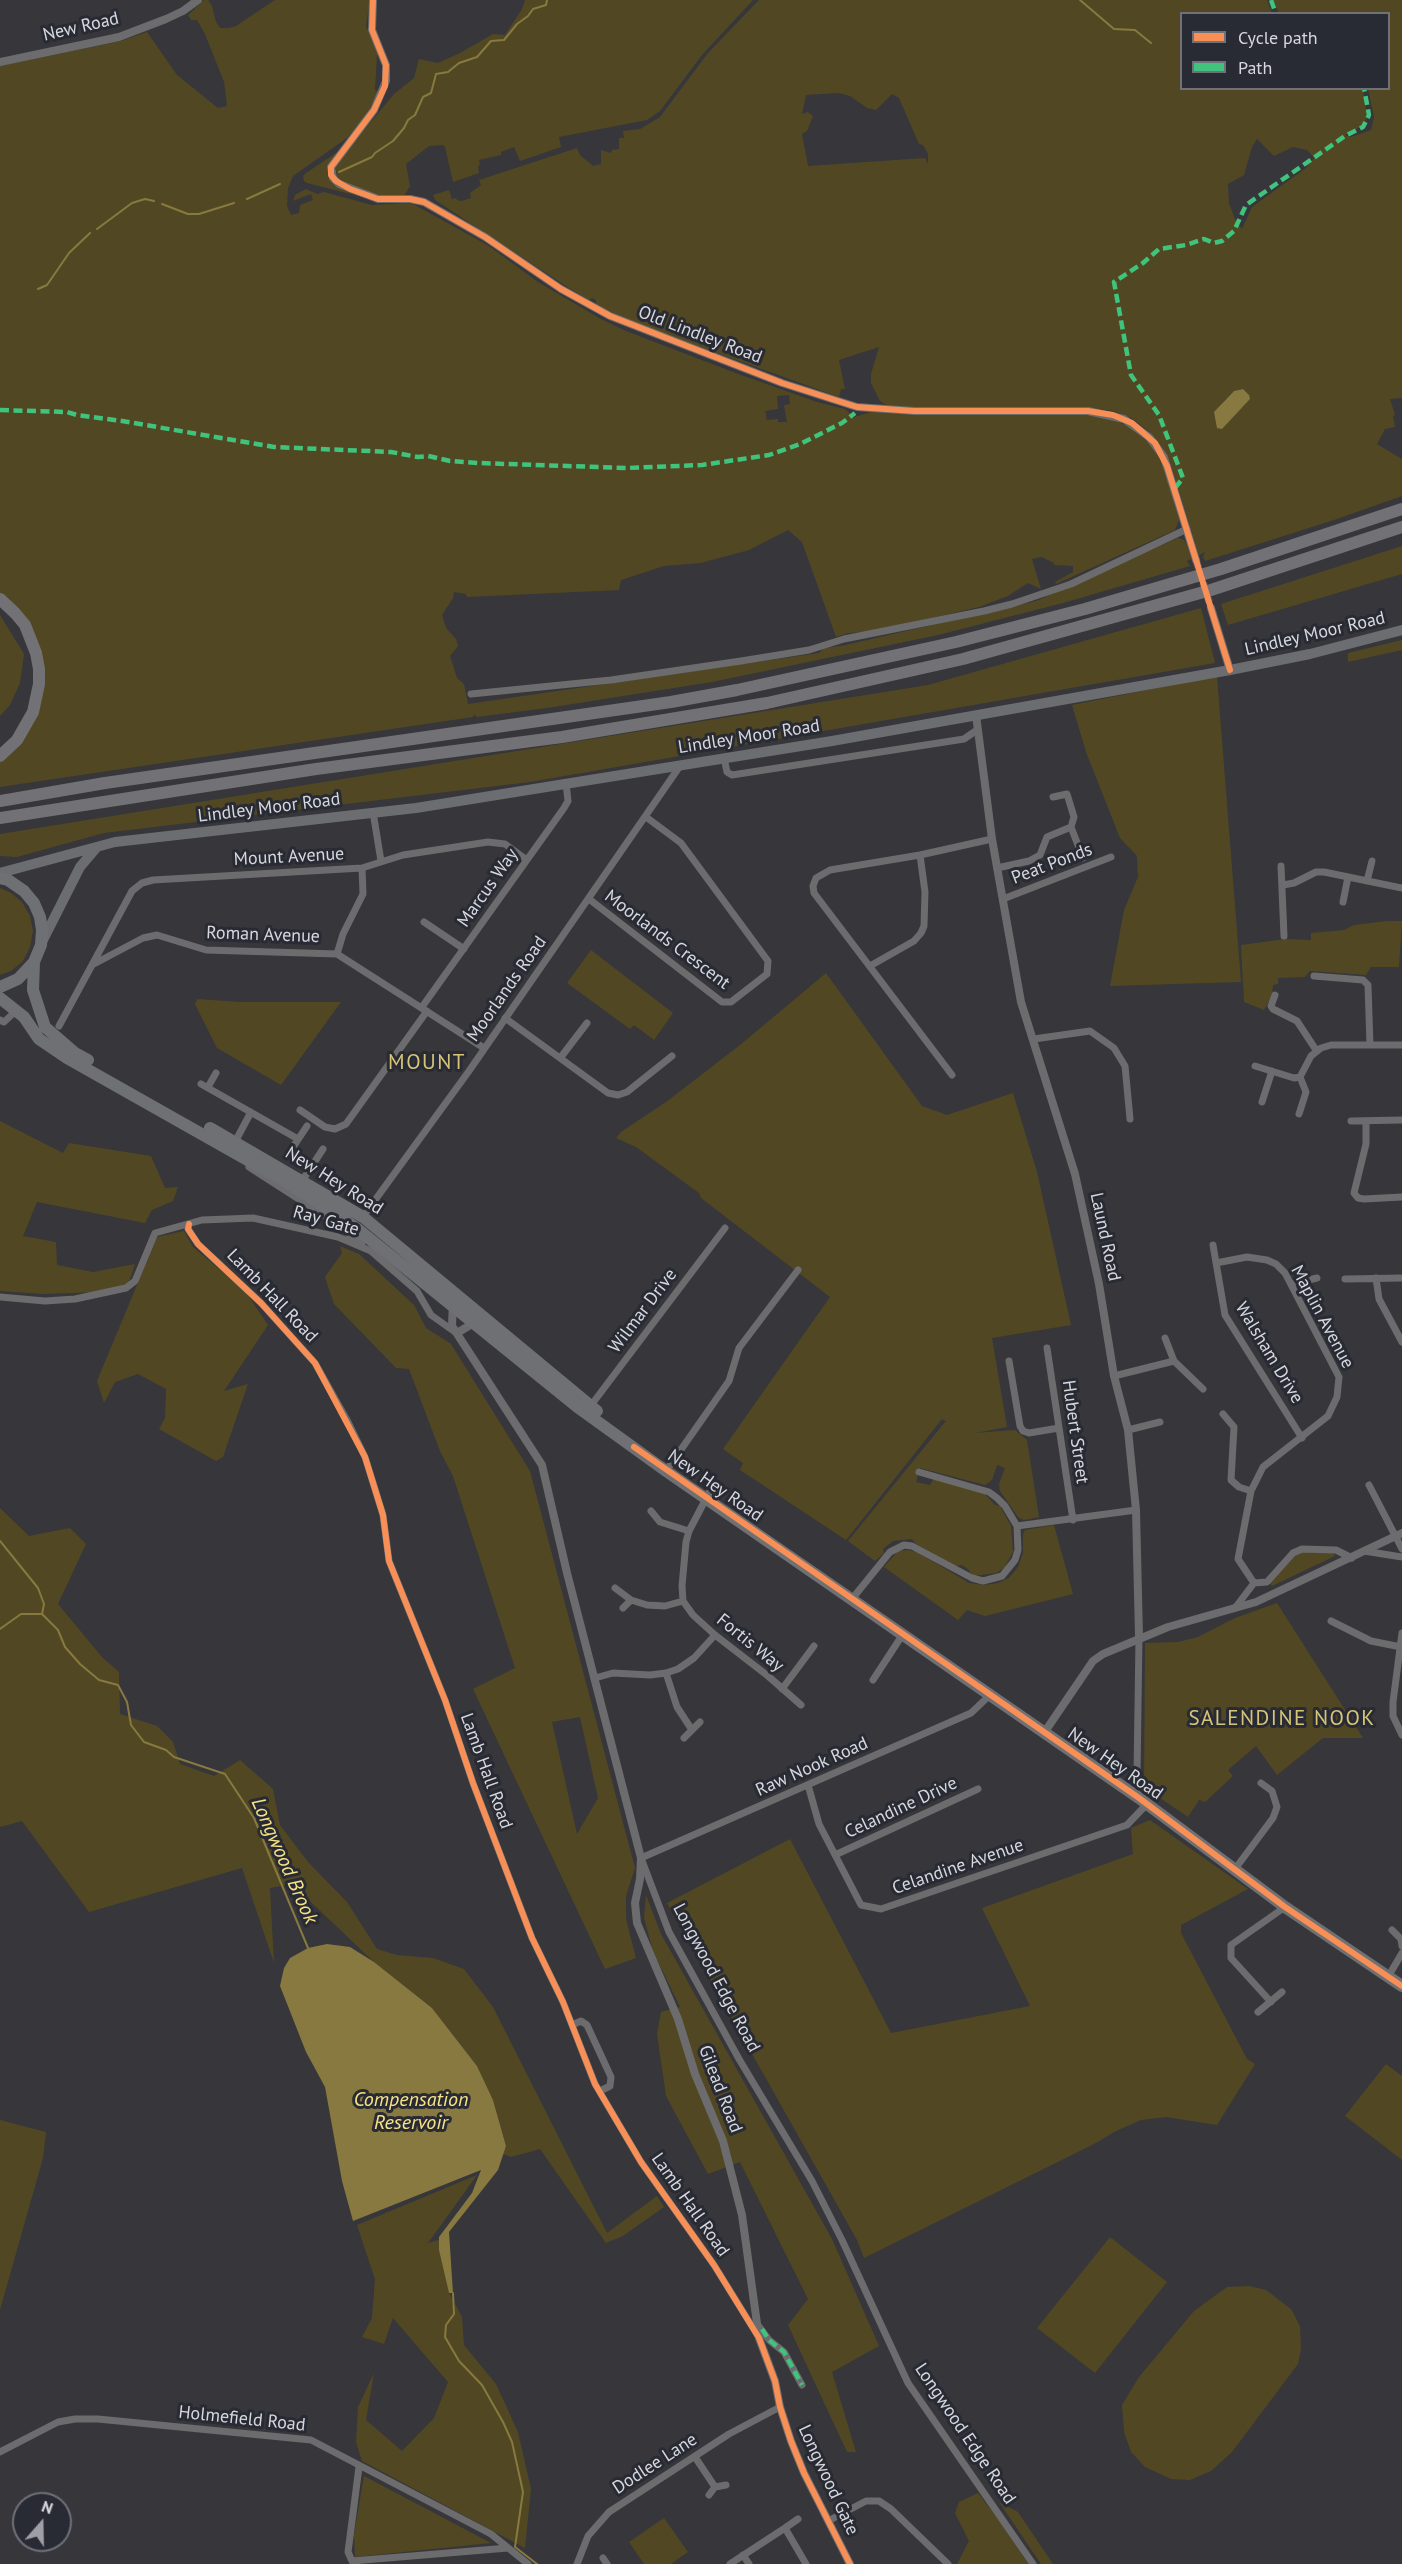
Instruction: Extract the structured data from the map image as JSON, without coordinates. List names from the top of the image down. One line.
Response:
{"streets":{"highway":["New Hey Road"],"main road":["Lindley Moor Road"],"street":["New Road","Old Lindley Road","Mount Avenue","Peat Ponds","Marcus Way","Roman Avenue","Moorlands Crescent","Moorlands Road","Ray Gate","Laund Road","Lamb Hall Road","Wilmar Drive","Maplin Avenue","Walsham Drive","Hubert Street","Fortis Way","Raw Nook Road","Celandine Drive","Celandine Avenue","Longwood Edge Road","Gilead Road","Holmefield Road","Dodlee Lane","Longwood Gate"]},"crossings":[["Lindley Moor Road","Marcus Way"],["Lindley Moor Road","Moorlands Road"],["Lindley Moor Road","Laund Road"],["Mount Avenue","Marcus Way"],["Mount Avenue","Roman Avenue"],["Peat Ponds","Laund Road"],["Marcus Way","Roman Avenue"],["Roman Avenue","Moorlands Road"],["Moorlands Crescent","Moorlands Road"],["Moorlands Road","New Hey Road"],["New Hey Road","Ray Gate"],["New Hey Road","Wilmar Drive"],["New Hey Road","Raw Nook Road"],["New Hey Road","Celandine Avenue"],["New Hey Road","Longwood Edge Road"],["Ray Gate","Lamb Hall Road"],["Ray Gate","Longwood Edge Road"],["Lamb Hall Road","Gilead Road"],["Lamb Hall Road","Longwood Gate"],["Maplin Avenue","Walsham Drive"],["Raw Nook Road","Celandine Avenue"],["Raw Nook Road","Longwood Edge Road"],["Raw Nook Road","Gilead Road"],["Celandine Drive","Celandine Avenue"],["Longwood Edge Road","Gilead Road"],["Gilead Road","Longwood Gate"],["Dodlee Lane","Longwood Gate"]],"districts":["MOUNT","SALENDINE NOOK"],"water":["Longwood Brook","Compensation Reservoir"],"legend":["Cycle path","Path"],"north":"top"}
